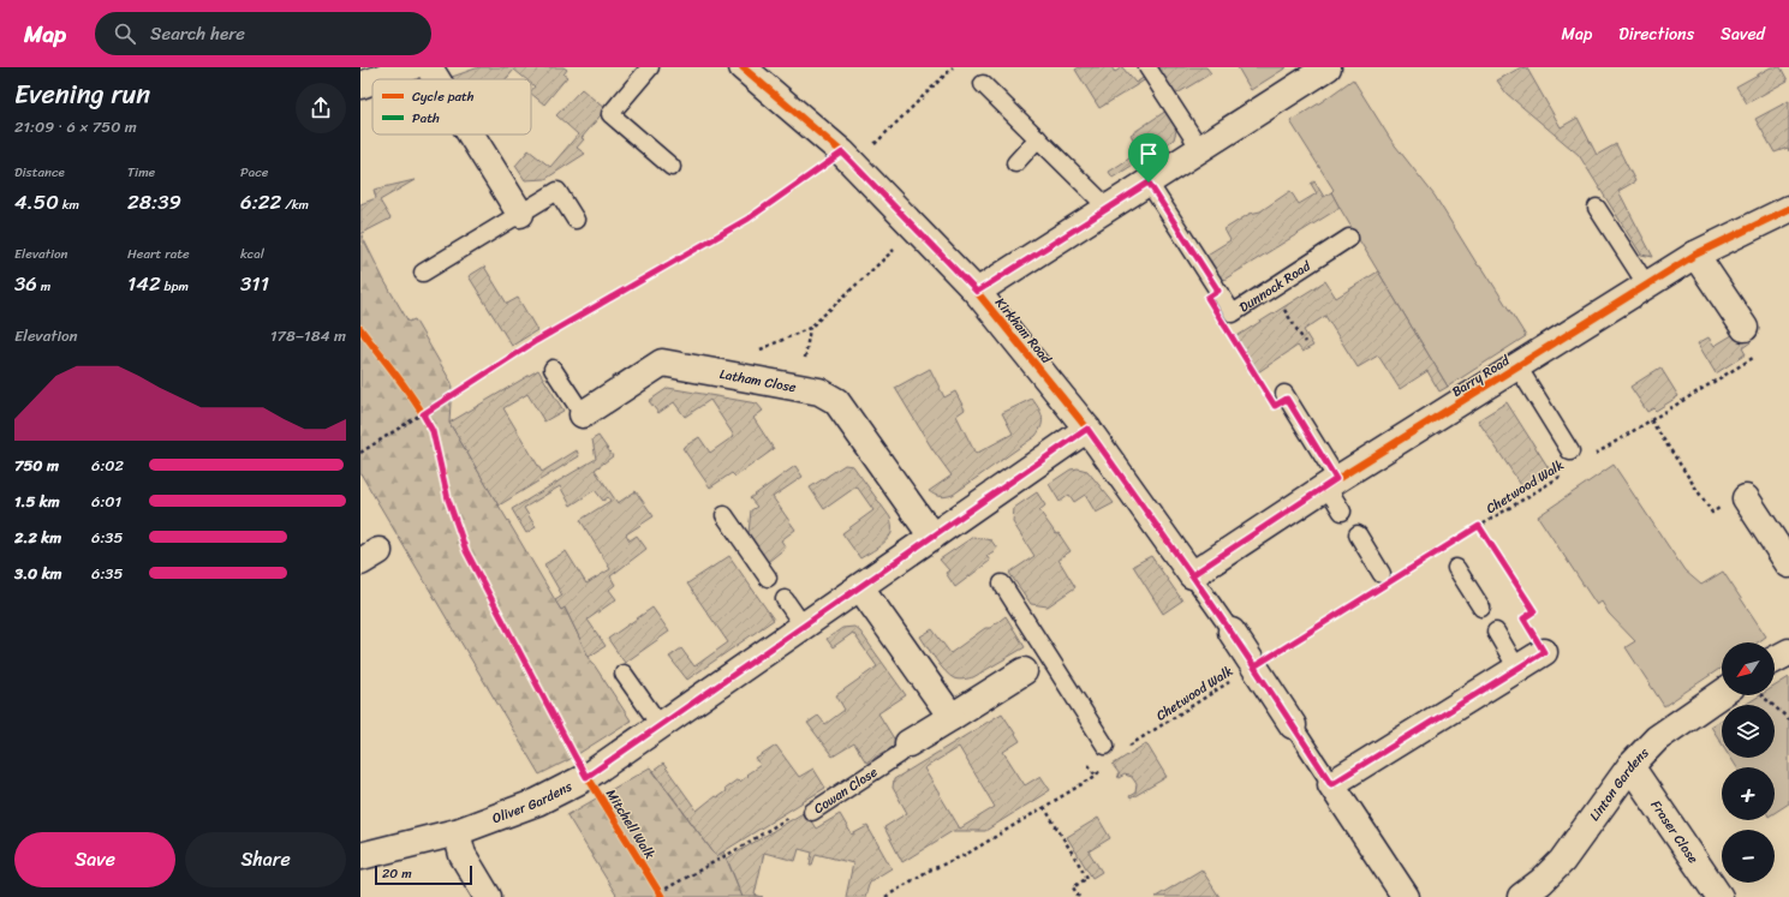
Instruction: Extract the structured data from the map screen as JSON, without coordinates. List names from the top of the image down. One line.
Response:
{"streets":{"street":["Kirkham Road","Barry Road","Latham Close","Linton Gardens","Cowan Close","Oliver Gardens","Fraser Close"],"lane":["Dunnock Road"],"path":["Chetwood Walk"],"cycle path":["Mitchell Walk"]},"crossings":[["Kirkham Road","Barry Road"],["Kirkham Road","Chetwood Walk"],["Kirkham Road","Oliver Gardens"],["Latham Close","Oliver Gardens"],["Linton Gardens","Fraser Close"]],"legend":["Cycle path","Path"],"scale_bar":"20 m","north":"bottom left","page":{"header":"Map","search":"Search here","nav":["Map","Directions","Saved"],"heading":["Evening run","21:09 · 6 × 750 m"],"stats":[["Distance","4.50 km"],["Time","28:39"],["Pace","6:22 /km"],["Elevation","36 m"],["Heart rate","142 bpm"],["kcal","311"]],"chart":["Elevation","178–184 m"],"list":[{"name":"750 m","note":"6:02"},{"name":"1.5 km","note":"6:01"},{"name":"2.2 km","note":"6:35"},{"name":"3.0 km","note":"6:35"}],"map_buttons":["+","−"],"buttons":["Save","Share"],"scale":"20 m"}}
